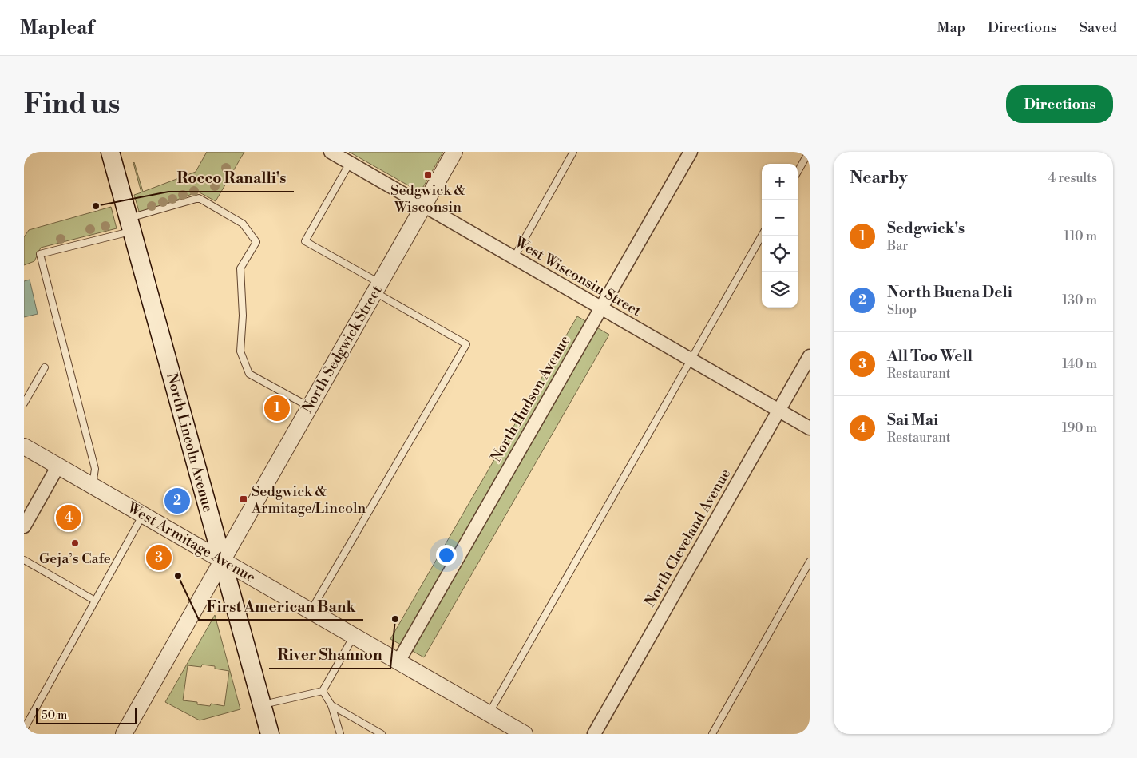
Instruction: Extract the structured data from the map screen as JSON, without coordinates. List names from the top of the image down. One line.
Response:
{"streets":{"main road":["North Lincoln Avenue"],"street":["West Wisconsin Street","North Sedgwick Street","North Hudson Avenue","North Cleveland Avenue","West Armitage Avenue"]},"crossings":[["West Wisconsin Street","North Sedgwick Street"],["West Wisconsin Street","North Hudson Avenue"],["West Wisconsin Street","North Cleveland Avenue"],["North Sedgwick Street","North Lincoln Avenue"],["North Sedgwick Street","West Armitage Avenue"],["North Hudson Avenue","West Armitage Avenue"],["North Lincoln Avenue","West Armitage Avenue"]],"places":{"transit":["Sedgwick & Wisconsin","Sedgwick & Armitage/Lincoln"],"other":["Rocco Ranalli's","Geja’s Cafe","First American Bank","River Shannon"]},"scale_bar":"50 m","page":{"header":"Mapleaf","nav":["Map","Directions","Saved"],"buttons":"Directions","title":"Find us","heading":["Nearby","4 results"],"map_buttons":["+","−"],"list":[{"mark":"1","name":"Sedgwick's","note":"Bar","value":"110 m"},{"mark":"2","name":"North Buena Deli","note":"Shop","value":"130 m"},{"mark":"3","name":"All Too Well","note":"Restaurant","value":"140 m"},{"mark":"4","name":"Sai Mai","note":"Restaurant","value":"190 m"}],"pins":["1","2","4","3"],"scale":"50 m"}}
